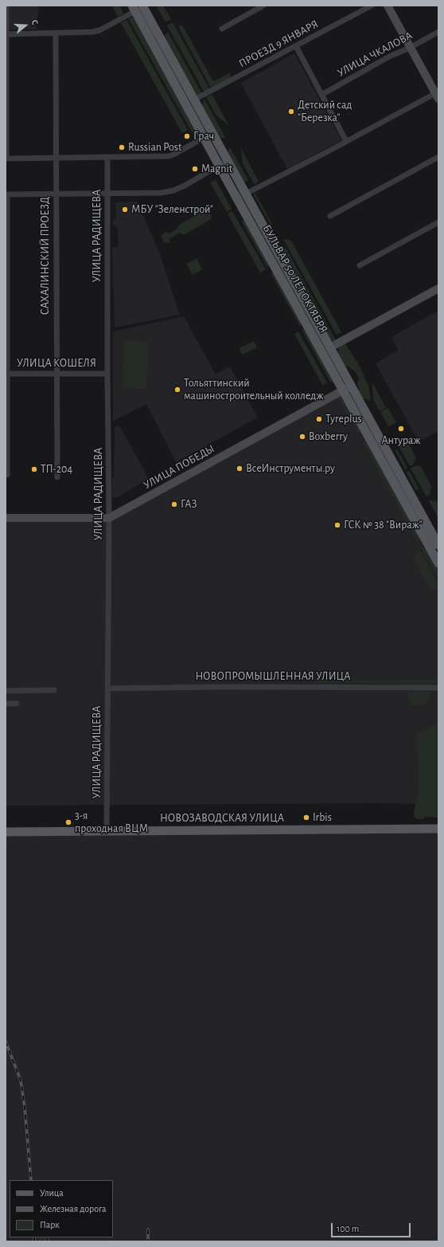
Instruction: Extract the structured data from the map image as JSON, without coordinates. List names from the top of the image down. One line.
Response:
{"streets":{"main road":["БУЛЬВАР 50 ЛЕТ ОКТЯБРЯ","УЛИЦА ПОБЕДЫ","НОВОЗАВОДСКАЯ УЛИЦА"],"street":["ПРОЕЗД 9 ЯНВАРЯ","УЛИЦА ЧКАЛОВА","УЛИЦА РАДИЩЕВА","САХАЛИНСКИЙ ПРОЕЗД","УЛИЦА КОШЕЛЯ","НОВОПРОМЫШЛЕННАЯ УЛИЦА"]},"crossings":[["ПРОЕЗД 9 ЯНВАРЯ","БУЛЬВАР 50 ЛЕТ ОКТЯБРЯ"],["УЛИЦА РАДИЩЕВА","УЛИЦА КОШЕЛЯ"],["УЛИЦА РАДИЩЕВА","УЛИЦА ПОБЕДЫ"],["УЛИЦА РАДИЩЕВА","НОВОПРОМЫШЛЕННАЯ УЛИЦА"],["УЛИЦА РАДИЩЕВА","НОВОЗАВОДСКАЯ УЛИЦА"],["САХАЛИНСКИЙ ПРОЕЗД","УЛИЦА КОШЕЛЯ"],["БУЛЬВАР 50 ЛЕТ ОКТЯБРЯ","УЛИЦА ПОБЕДЫ"]],"places":["Детский сад \"Березка\"","Грач","Russian Post","Magnit","МБУ \"Зеленстрой\"","Тольяттинский машиностроительный колледж","Tyreplus","Антураж","Boxberry","ВсеИнструменты.ру","ТП-204","ГАЗ","ГСК № 38 \"Вираж\"","Irbis","3-я проходная ВЦМ"],"legend":["Улица","Железная дорога","Парк"],"scale_bar":"100 m","north":"right"}
